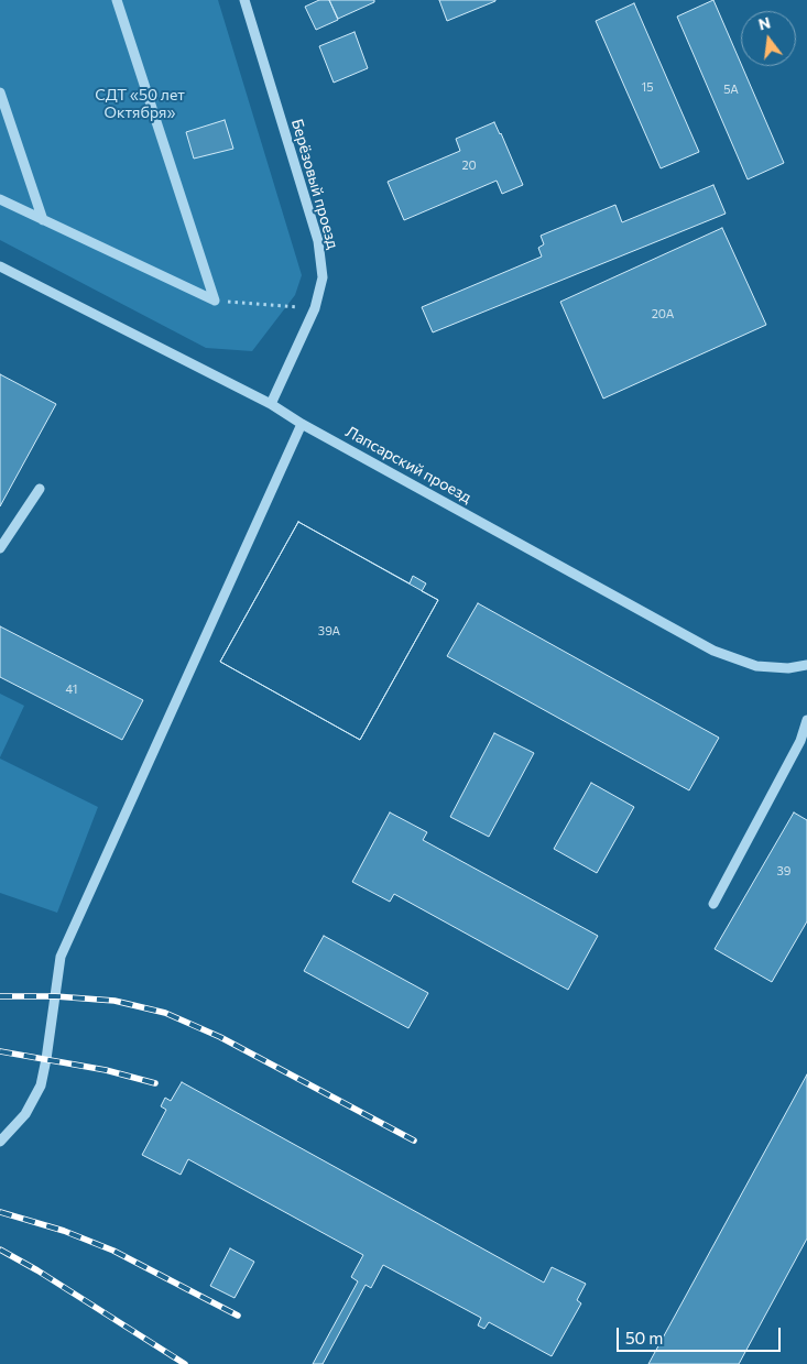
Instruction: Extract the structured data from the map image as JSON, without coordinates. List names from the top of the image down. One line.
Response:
{"streets":{"street":["Берёзовый проезд","Лапсарский проезд"]},"crossings":[["Берёзовый проезд","Лапсарский проезд"]],"parks":["СДТ «50 лет Октября»"],"house_numbers":["15","5А","20","20А","39А","41","39"],"scale_bar":"50 m","north":"top"}
